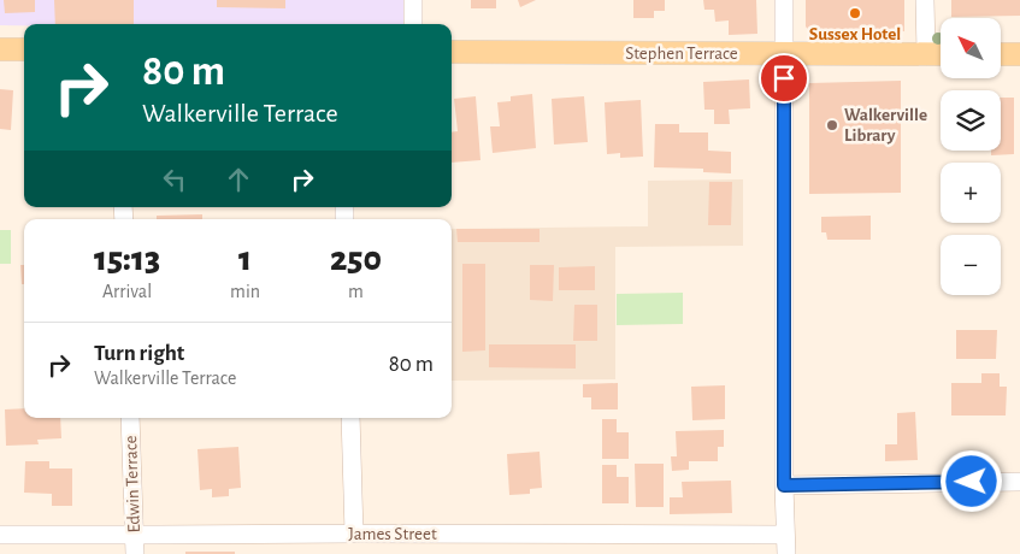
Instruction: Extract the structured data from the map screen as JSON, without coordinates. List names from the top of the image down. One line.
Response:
{"streets":{"main road":["Stephen Terrace"],"street":["Edwin Terrace","James Street"]},"crossings":[["Edwin Terrace","James Street"]],"places":["Sussex Hotel","Walkerville Library"],"north":"top left","page":{"map_buttons":["+","−"],"turn":["80 m","Walkerville Terrace"],"eta":["15:13","Arrival","1","min","250","m"],"list":[{"name":"Turn right","note":"Walkerville Terrace","value":"80 m"}]}}
